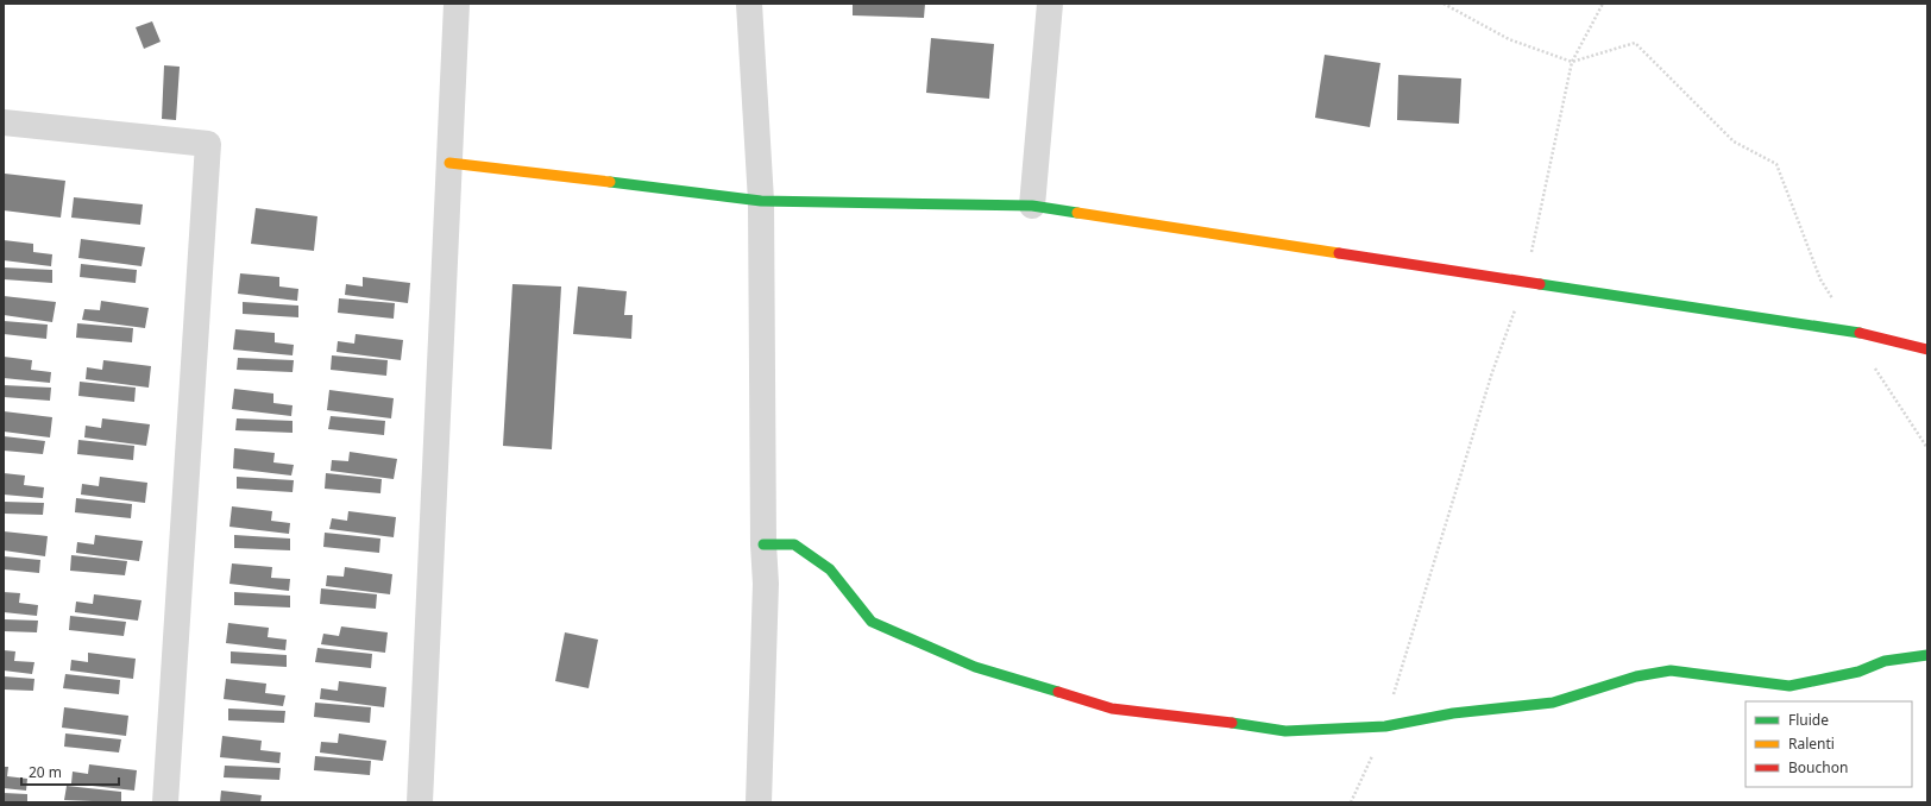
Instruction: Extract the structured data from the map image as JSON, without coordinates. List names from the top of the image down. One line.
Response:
{"legend":["Fluide","Ralenti","Bouchon"],"scale_bar":"20 m"}
